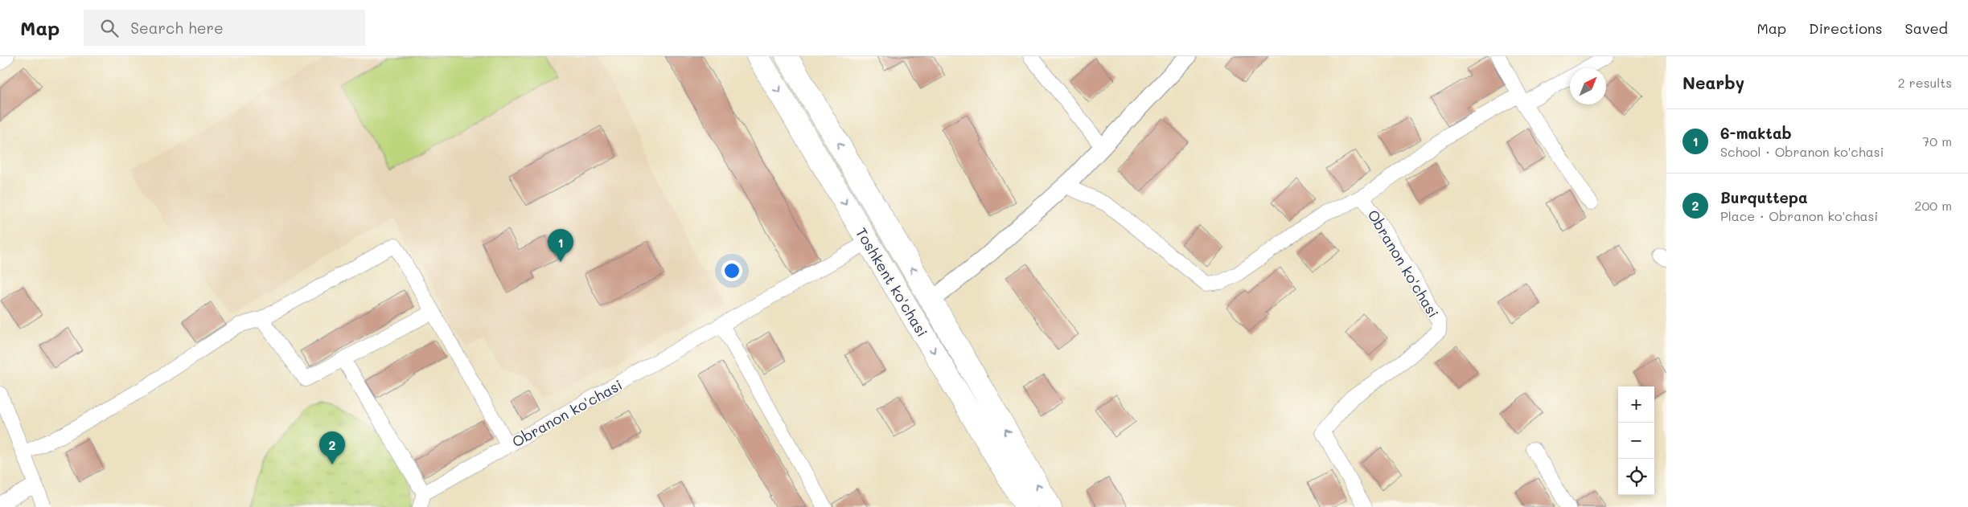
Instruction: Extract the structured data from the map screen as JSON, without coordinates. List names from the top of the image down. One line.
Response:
{"streets":{"highway":["Toshkent ko'chasi"],"street":["Obranon ko'chasi"]},"crossings":[["Obranon ko'chasi","Toshkent ko'chasi"]],"north":"top right","page":{"header":"Map","search":"Search here","nav":["Map","Directions","Saved"],"heading":["Nearby","2 results"],"list":[{"mark":"1","name":"6-maktab","note":"School · Obranon ko'chasi","value":"70 m"},{"mark":"2","name":"Burquttepa","note":"Place · Obranon ko'chasi","value":"200 m"}],"pins":["1","2"],"map_buttons":["+","−"]}}
